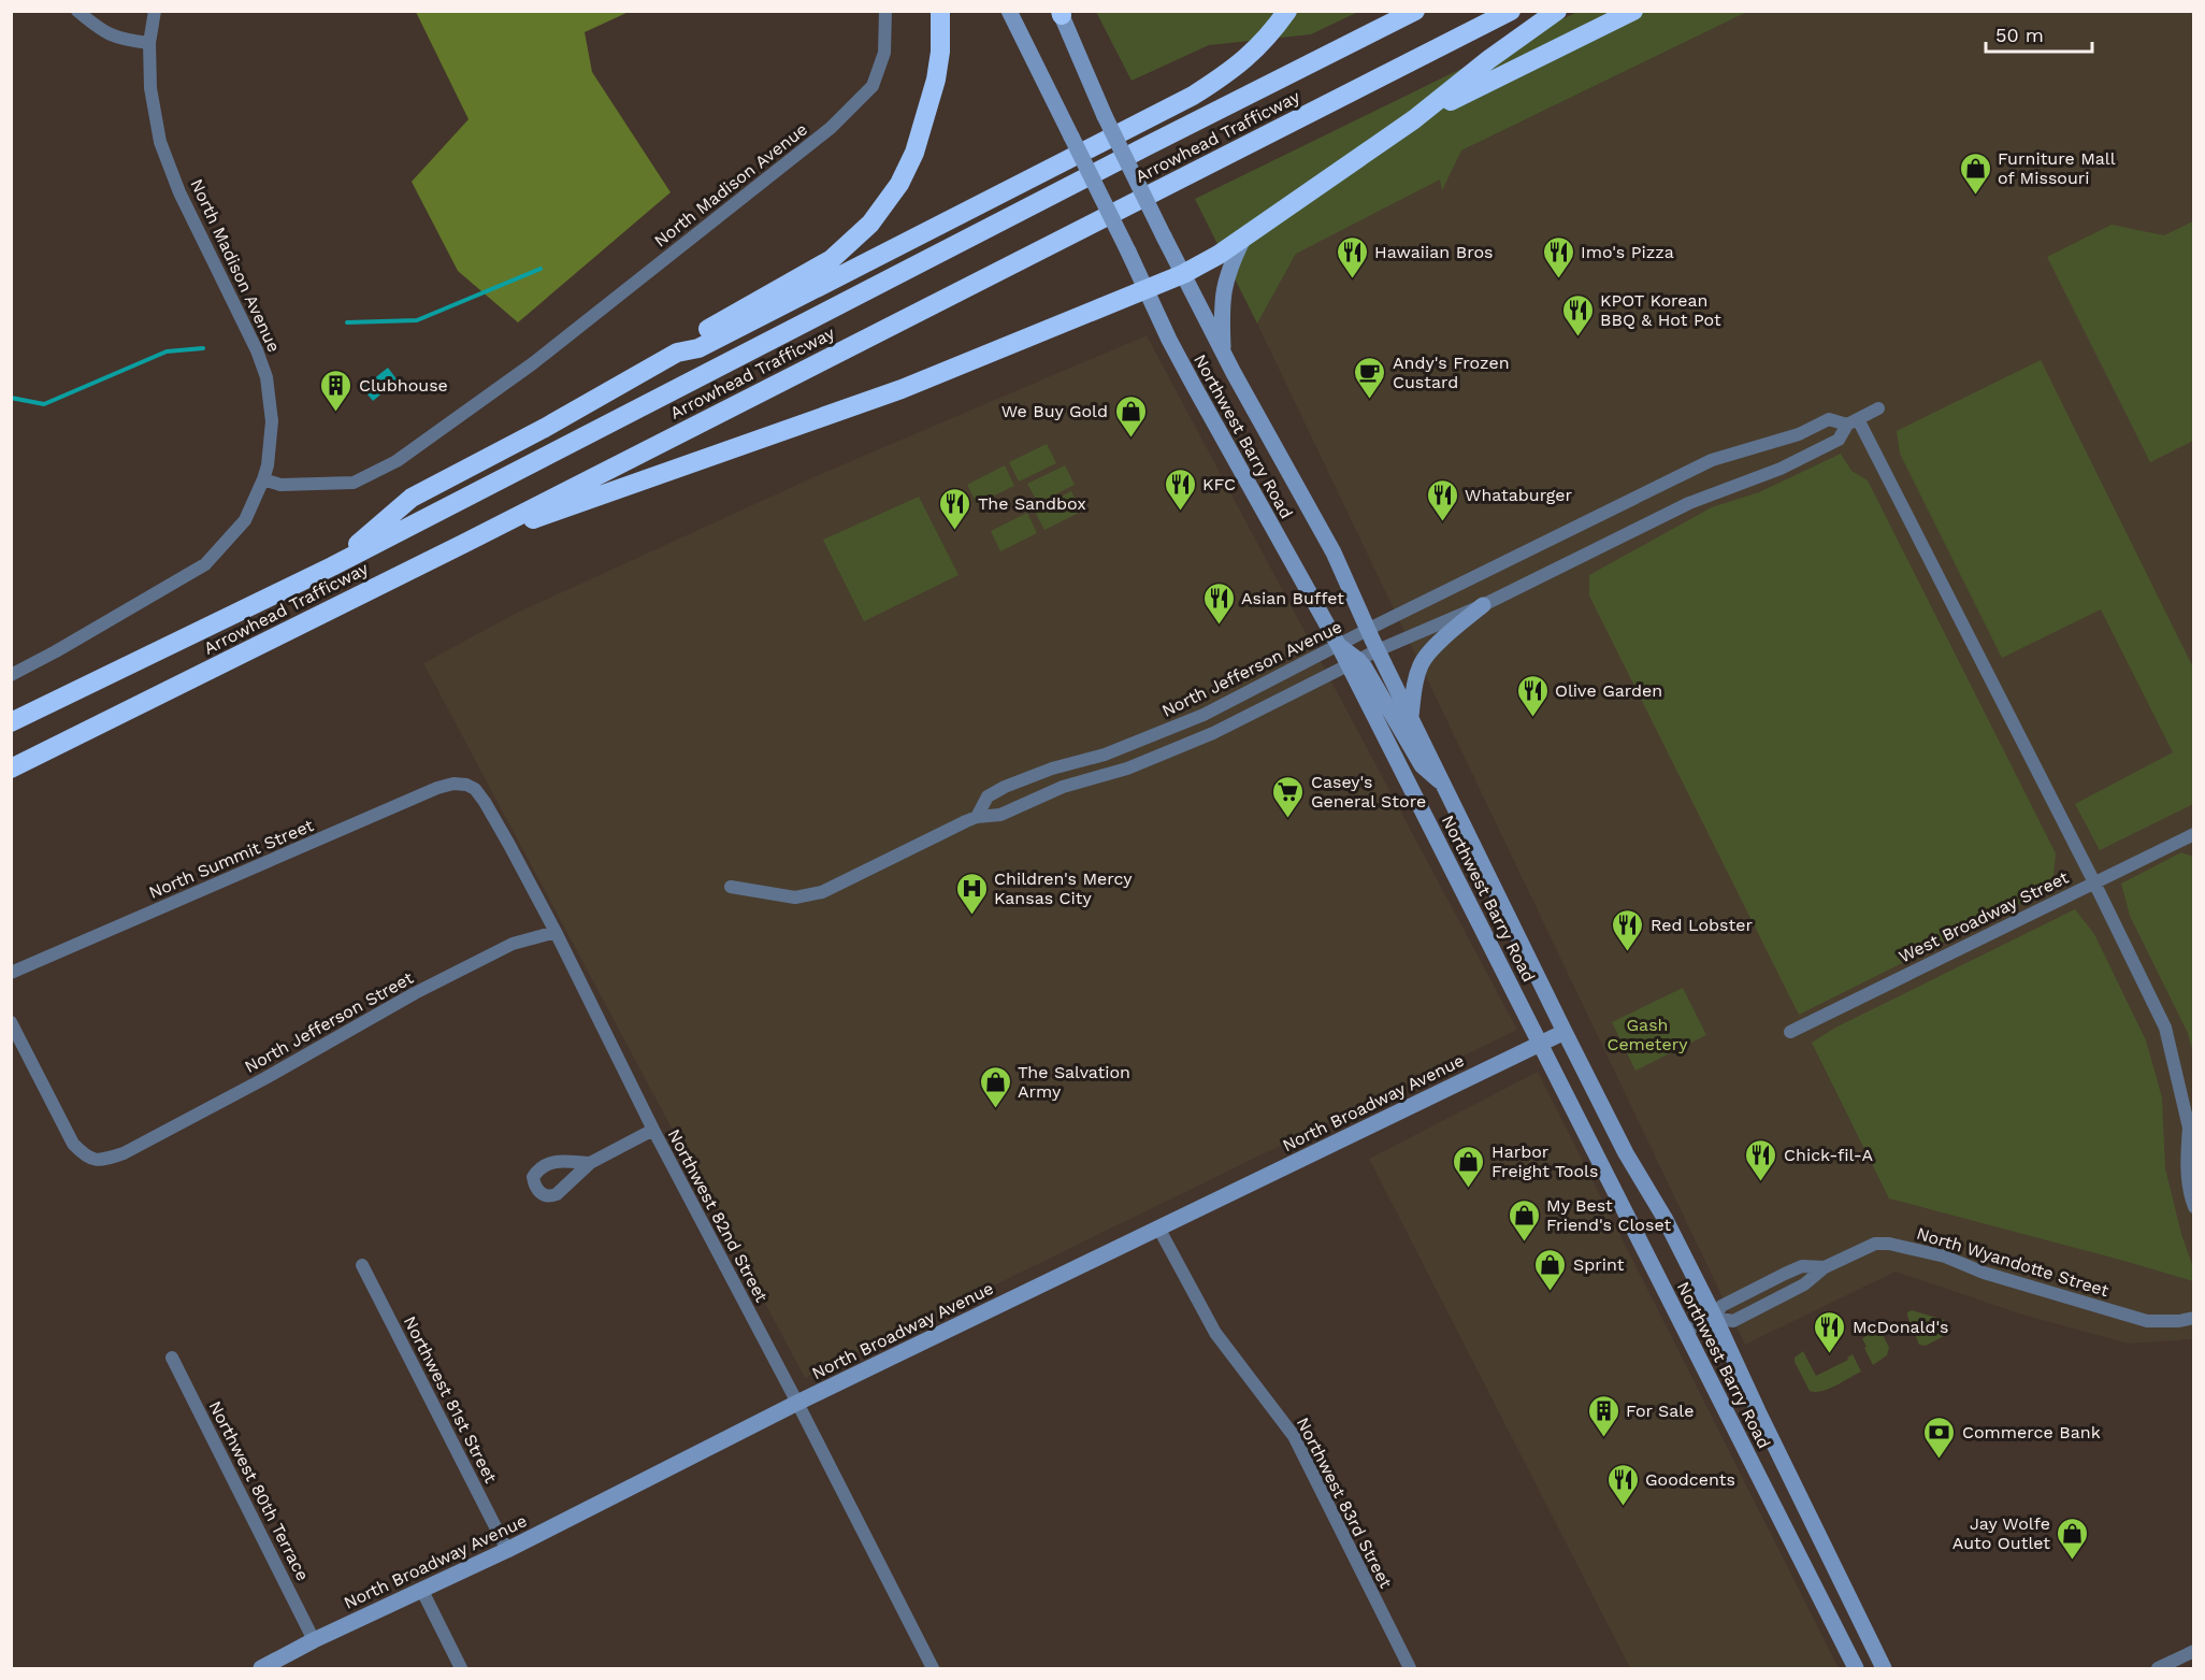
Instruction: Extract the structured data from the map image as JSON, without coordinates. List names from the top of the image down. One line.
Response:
{"streets":{"highway":["Arrowhead Trafficway"],"main road":["Northwest Barry Road","North Broadway Avenue"],"street":["North Madison Avenue","North Jefferson Avenue","North Summit Street","West Broadway Street","North Jefferson Street","Northwest 82nd Street","North Wyandotte Street","Northwest 81st Street","Northwest 80th Terrace","Northwest 83rd Street"]},"crossings":[["Northwest Barry Road","North Jefferson Avenue"],["Northwest Barry Road","North Broadway Avenue"],["Northwest Barry Road","North Wyandotte Street"],["North Summit Street","Northwest 82nd Street"],["North Jefferson Street","Northwest 82nd Street"],["North Broadway Avenue","Northwest 82nd Street"],["North Broadway Avenue","Northwest 81st Street"],["North Broadway Avenue","Northwest 80th Terrace"],["North Broadway Avenue","Northwest 83rd Street"]],"parks":["Gash Cemetery"],"places":{"shop":["Furniture Mall of Missouri","We Buy Gold","The Salvation Army","Harbor Freight Tools","My Best Friend's Closet","Sprint","Jay Wolfe Auto Outlet"],"restaurant":["Hawaiian Bros","Imo's Pizza","KPOT Korean BBQ & Hot Pot","KFC","Whataburger","The Sandbox","Asian Buffet","Olive Garden","Red Lobster","Chick-fil-A","McDonald's","Goodcents"],"cafe":["Andy's Frozen Custard"],"building":["Clubhouse","For Sale"],"supermarket":["Casey's General Store"],"hospital":["Children's Mercy Kansas City"],"bank":["Commerce Bank"]},"scale_bar":"50 m"}
